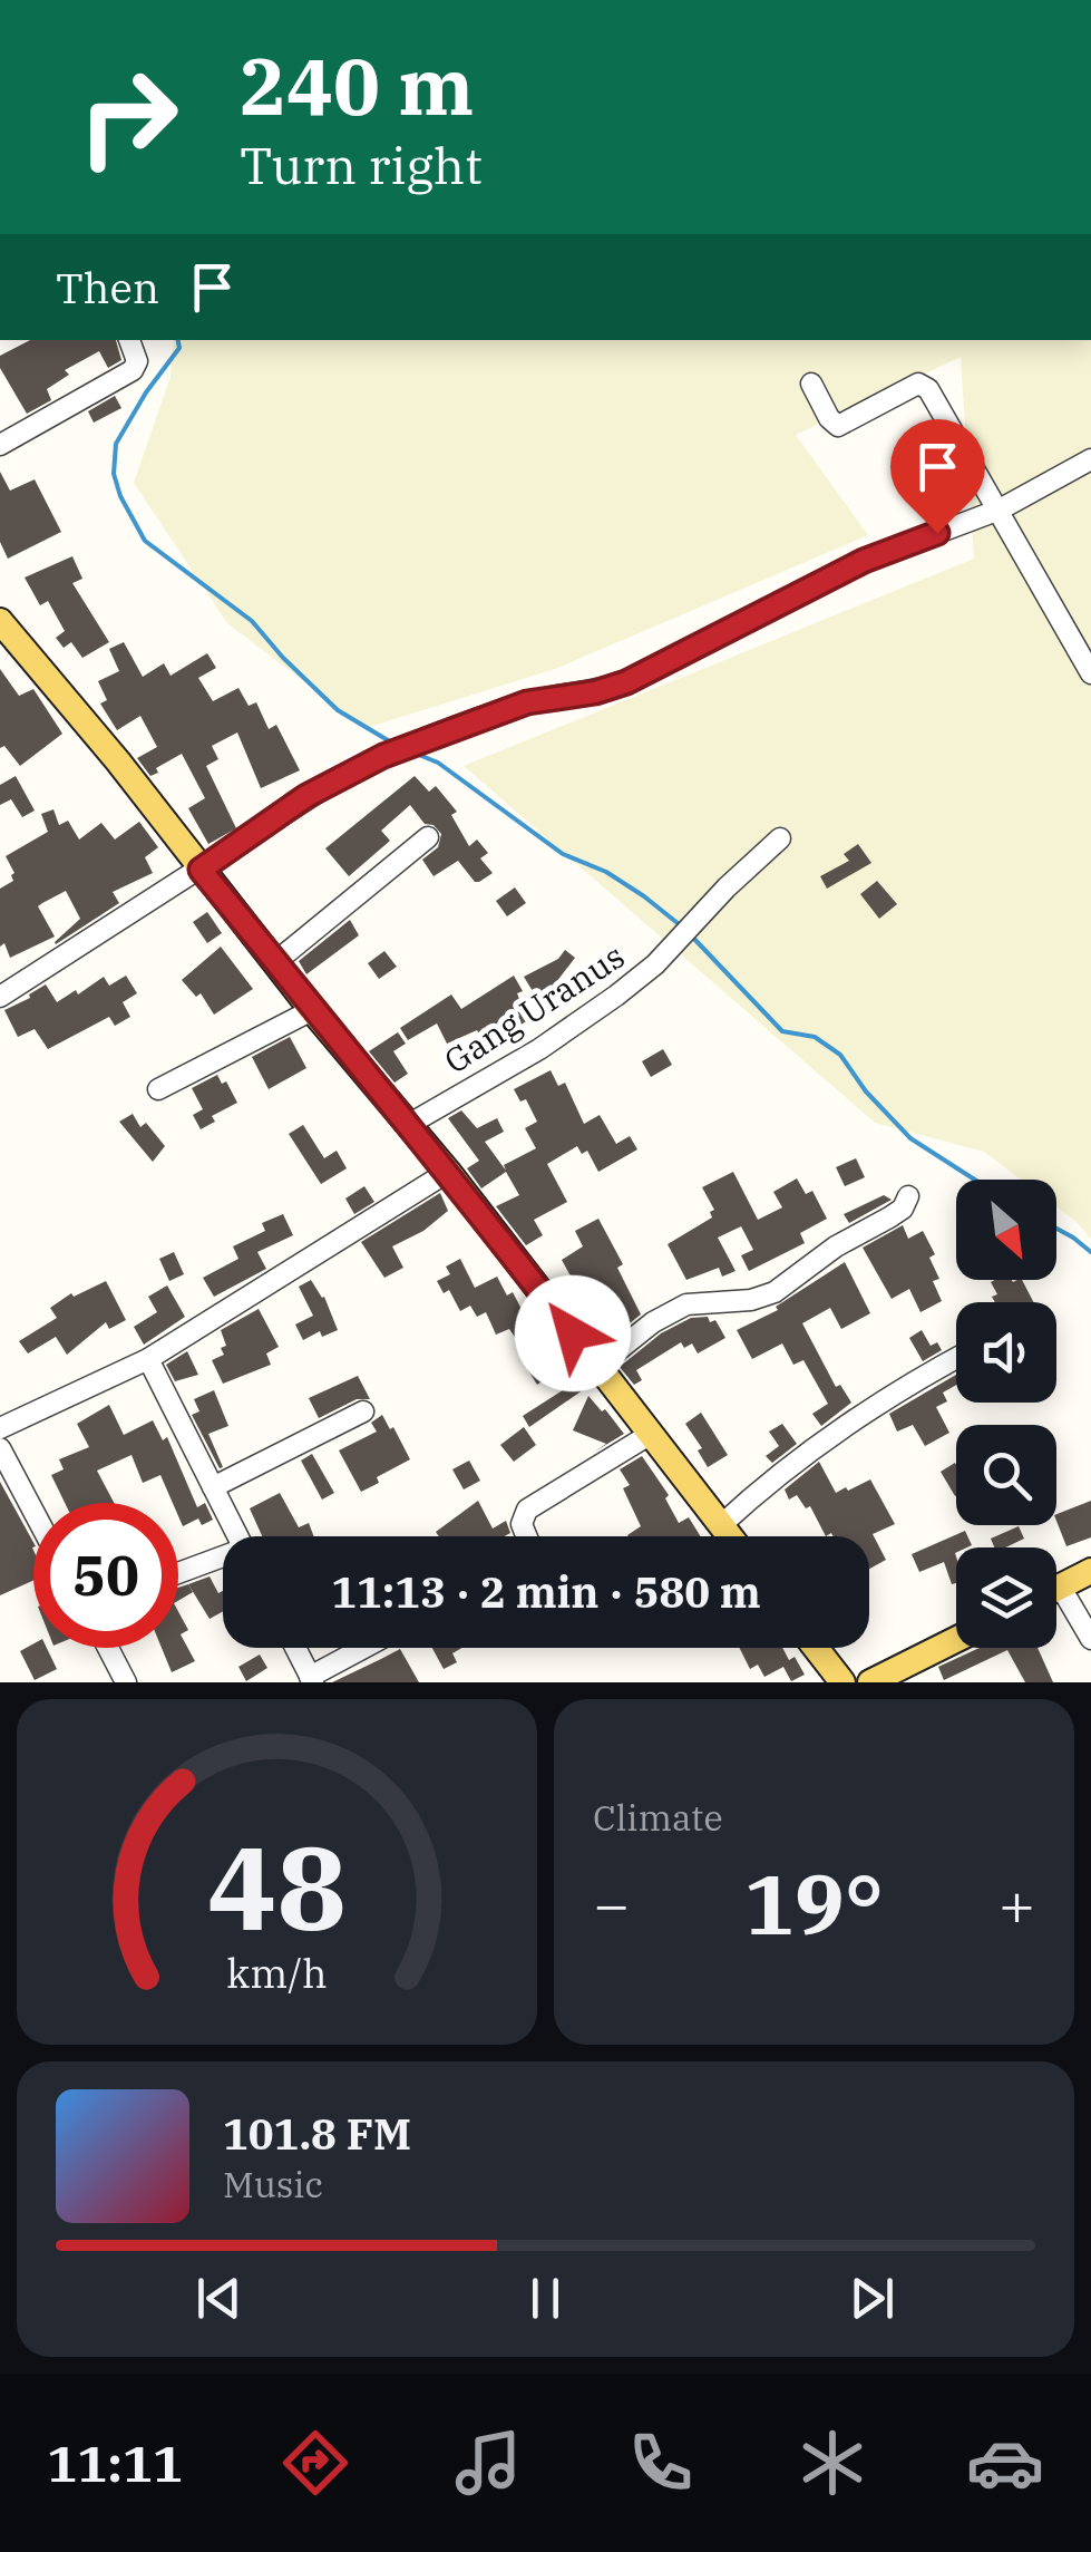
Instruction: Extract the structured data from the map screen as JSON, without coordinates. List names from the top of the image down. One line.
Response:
{"streets":{"street":["Gang Uranus"]},"north":"bottom right","page":{"turn":["240 m","Turn right"],"then":"Then","limit":"50","trip":"11:13 · 2 min · 580 m","tile":"Climate","heat":["−","19°","+"],"song":["101.8 FM","Music"],"tabs":"11:11","gauge":["48","km/h"]}}
